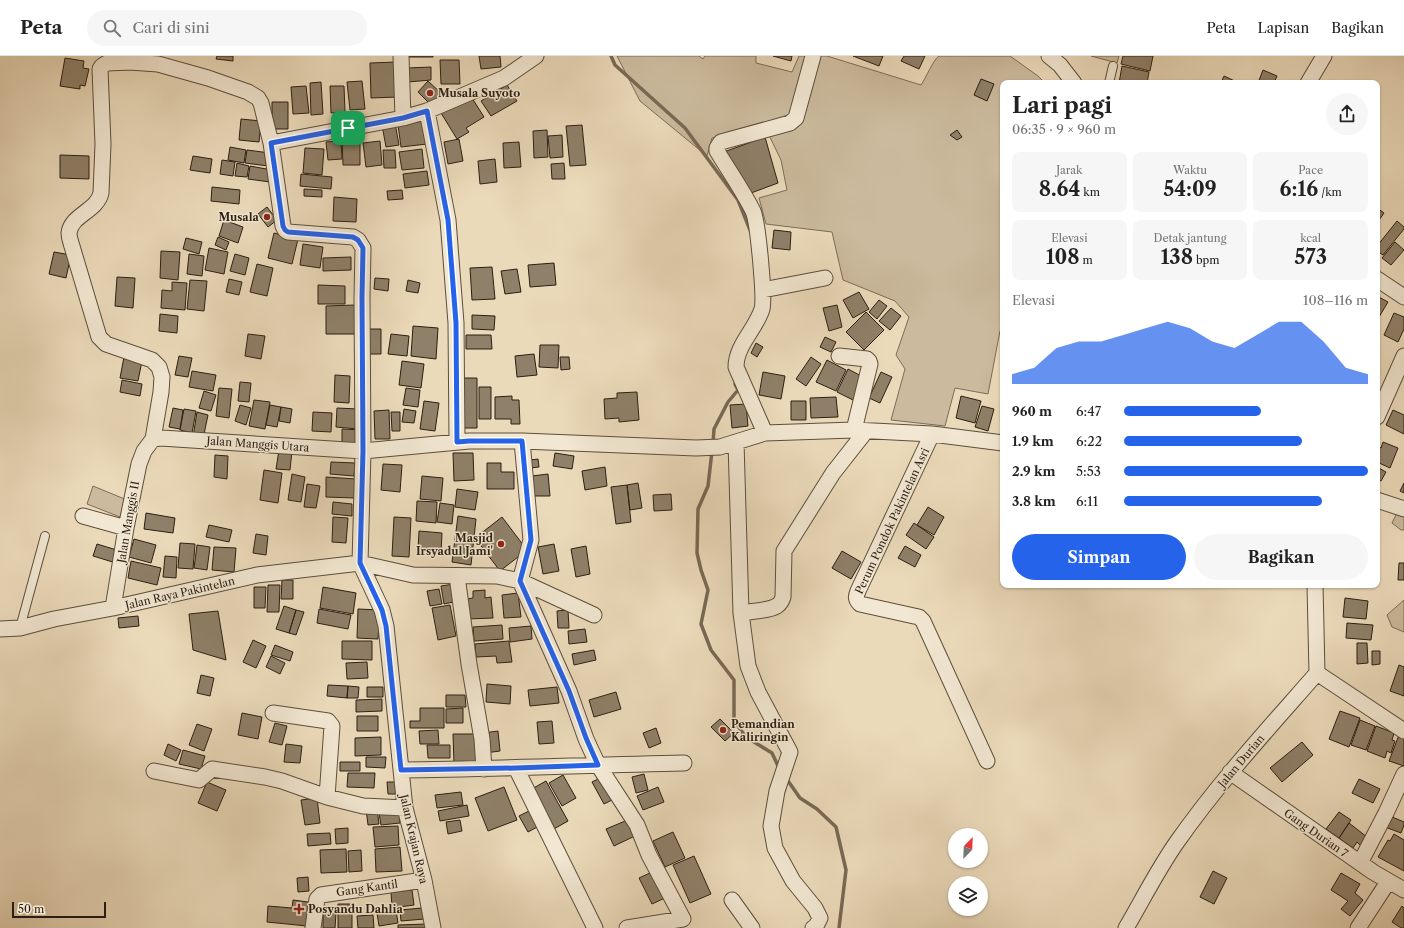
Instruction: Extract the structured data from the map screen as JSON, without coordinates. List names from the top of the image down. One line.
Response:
{"streets":{"street":["Jalan Manggis Utara","Perum Pondok Pakintelan Asri","Jalan Manggis II","Jalan Raya Pakintelan","Jalan Durian","Gang Durian 7","Jalan Krajan Raya","Gang Kantil"]},"crossings":[["Jalan Manggis Utara","Perum Pondok Pakintelan Asri"],["Jalan Manggis Utara","Jalan Manggis II"],["Jalan Manggis II","Jalan Raya Pakintelan"],["Jalan Raya Pakintelan","Jalan Krajan Raya"],["Jalan Durian","Gang Durian 7"],["Jalan Krajan Raya","Gang Kantil"]],"places":{"other":["Musala Suyoto","Musala","Masjid Irsyadul Jami'","Pemandian Kaliringin"],"health":["Posyandu Dahlia"]},"scale_bar":"50 m","north":"top right","page":{"header":"Peta","search":"Cari di sini","nav":["Peta","Lapisan","Bagikan"],"heading":["Lari pagi","06:35 · 9 × 960 m"],"stats":[["Jarak","8.64 km"],["Waktu","54:09"],["Pace","6:16 /km"],["Elevasi","108 m"],["Detak jantung","138 bpm"],["kcal","573"]],"chart":["Elevasi","108–116 m"],"list":[{"name":"960 m","note":"6:47"},{"name":"1.9 km","note":"6:22"},{"name":"2.9 km","note":"5:53"},{"name":"3.8 km","note":"6:11"}],"buttons":["Simpan","Bagikan"],"scale":"50 m"}}
